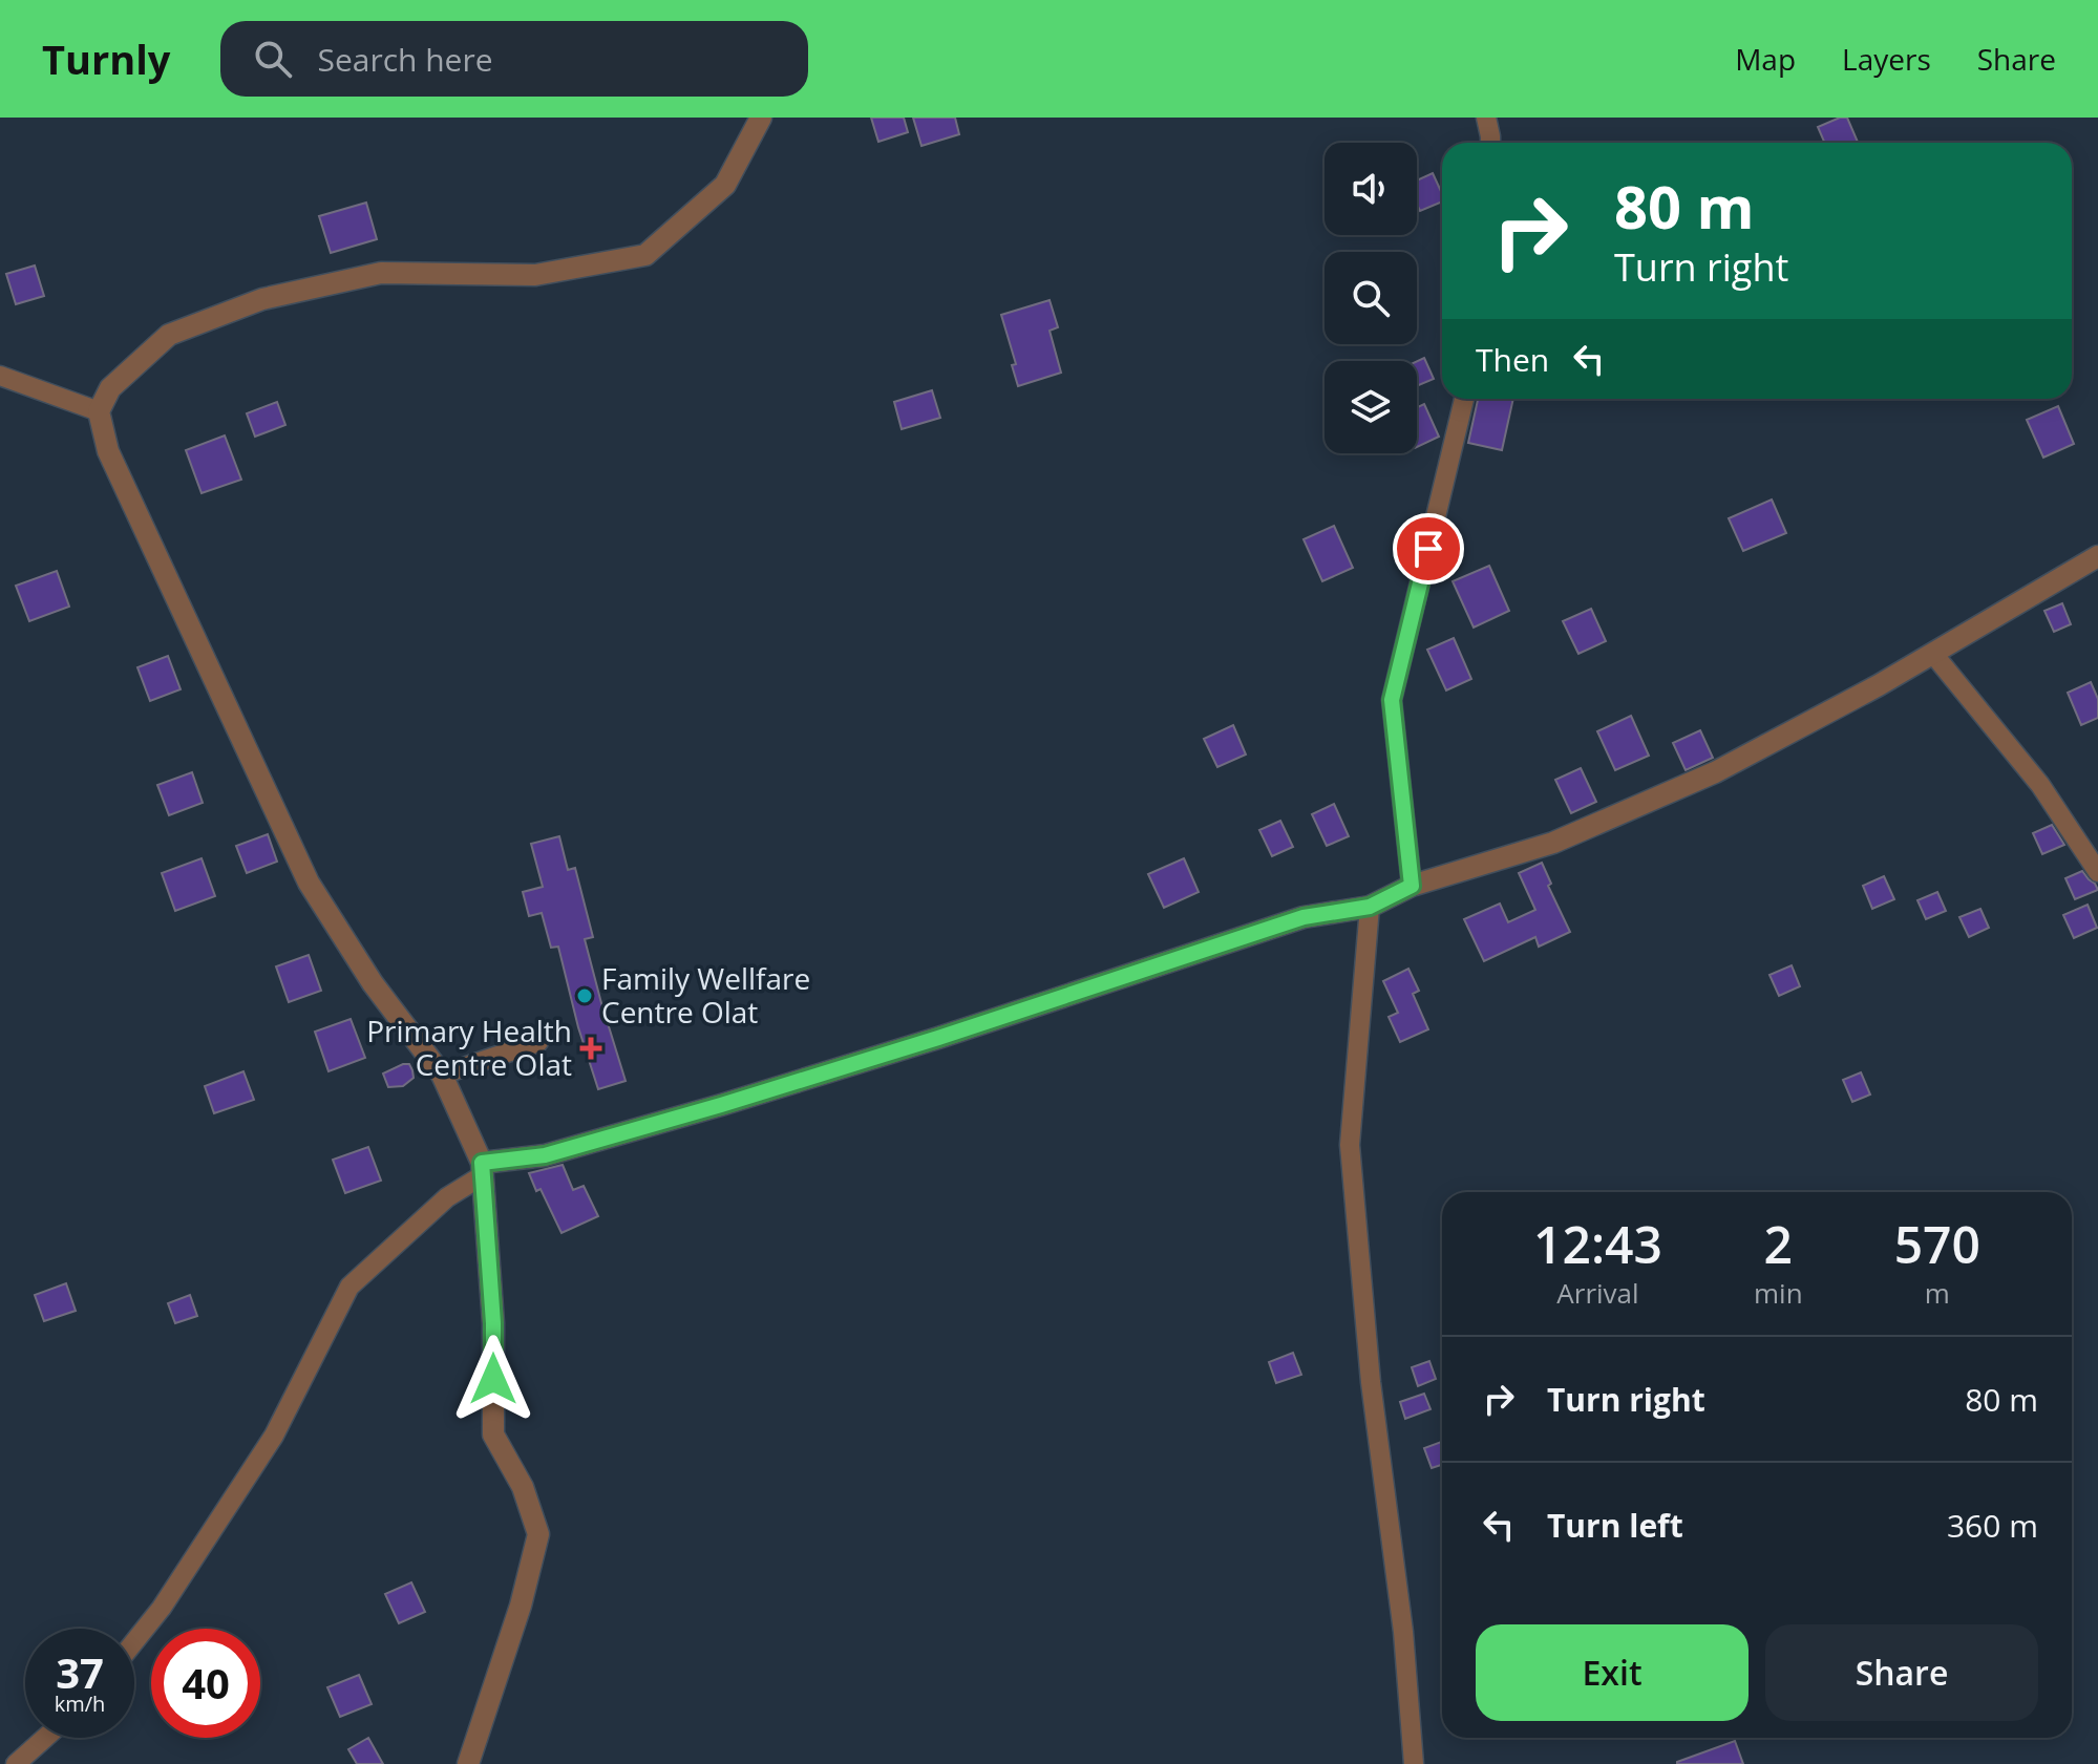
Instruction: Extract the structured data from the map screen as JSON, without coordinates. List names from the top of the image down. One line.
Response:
{"places":{"other":["Family Wellfare Centre Olat"],"health":["Primary Health Centre Olat"]},"page":{"header":"Turnly","search":"Search here","nav":["Map","Layers","Share"],"turn":["80 m","Turn right"],"then":"Then","eta":["12:43","Arrival","2","min","570","m"],"list":[{"name":"Turn right","value":"80 m"},{"name":"Turn left","value":"360 m"}],"buttons":["Exit","Share"],"speed":"37 km/h","limit":"40"}}
